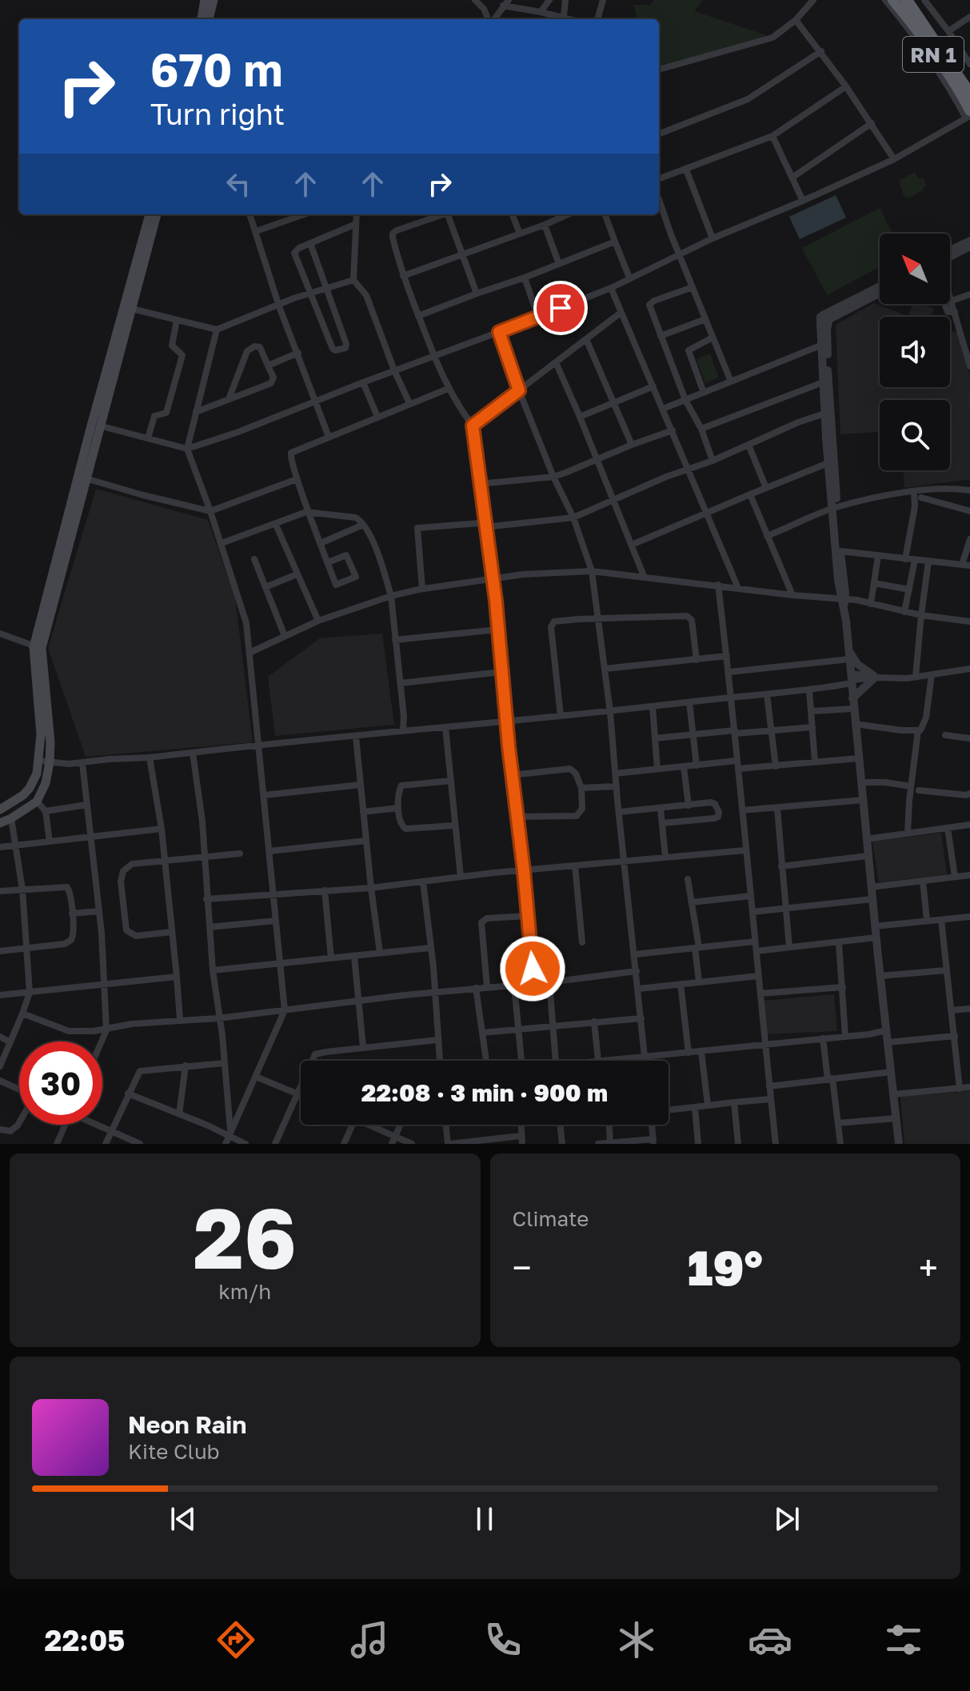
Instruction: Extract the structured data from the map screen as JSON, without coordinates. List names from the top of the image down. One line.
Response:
{"streets":{"highway":["RN 1"]},"north":"top left","page":{"turn":["670 m","Turn right"],"limit":"30","trip":"22:08 · 3 min · 900 m","tile":[["26","km/h"],"Climate"],"heat":["−","19°","+"],"song":["Neon Rain","Kite Club"],"tabs":"22:05"}}
